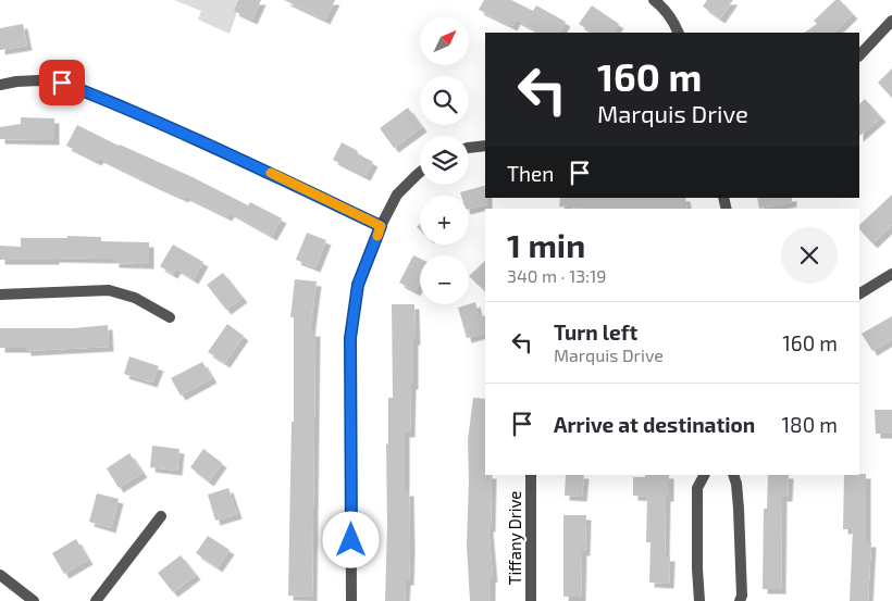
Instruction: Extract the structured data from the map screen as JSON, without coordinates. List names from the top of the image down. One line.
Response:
{"streets":{"street":["Tiffany Drive"]},"north":"top right","page":{"map_buttons":["+","−"],"turn":["160 m","Marquis Drive"],"then":"Then","heading":["1 min","340 m · 13:19"],"list":[{"name":"Turn left","note":"Marquis Drive","value":"160 m"},{"name":"Arrive at destination","value":"180 m"}]}}
